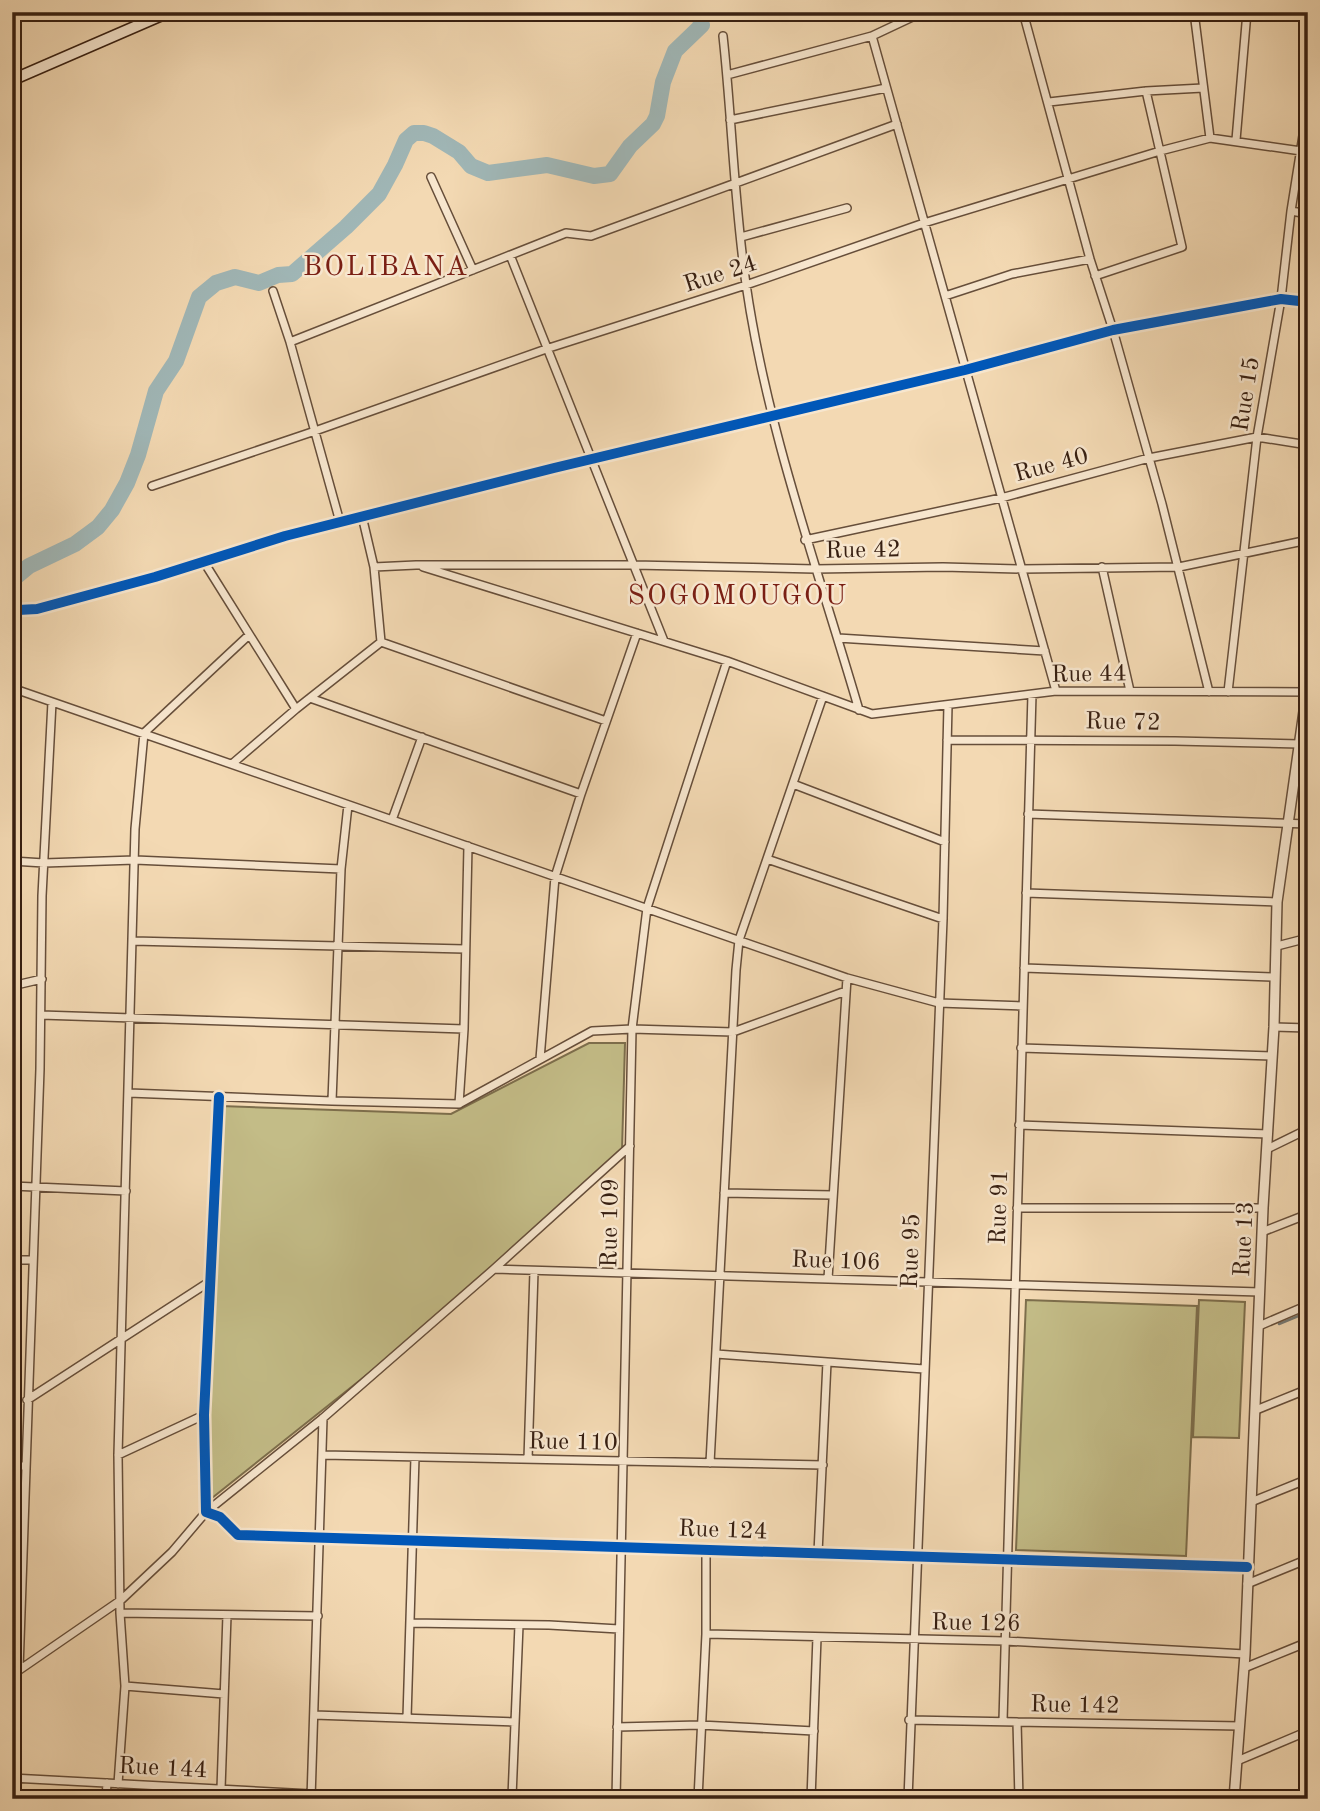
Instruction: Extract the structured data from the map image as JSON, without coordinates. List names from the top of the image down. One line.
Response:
{"streets":{"street":["Rue 24","Rue 15","Rue 40","Rue 42","Rue 44","Rue 72","Rue 91","Rue 109","Rue 13","Rue 95","Rue 106","Rue 110","Rue 124","Rue 126","Rue 142","Rue 144"]},"crossings":[["Rue 24","Rue 15"],["Rue 15","Rue 40"],["Rue 15","Rue 42"],["Rue 15","Rue 44"],["Rue 42","Rue 44"],["Rue 42","Rue 109"],["Rue 44","Rue 91"],["Rue 44","Rue 13"],["Rue 44","Rue 95"],["Rue 72","Rue 91"],["Rue 72","Rue 13"],["Rue 72","Rue 95"],["Rue 91","Rue 106"],["Rue 91","Rue 124"],["Rue 91","Rue 126"],["Rue 91","Rue 142"],["Rue 109","Rue 106"],["Rue 109","Rue 110"],["Rue 109","Rue 124"],["Rue 13","Rue 106"],["Rue 13","Rue 124"],["Rue 13","Rue 126"],["Rue 13","Rue 142"],["Rue 95","Rue 106"],["Rue 95","Rue 124"],["Rue 95","Rue 126"],["Rue 95","Rue 142"]],"districts":["BOLIBANA","SOGOMOUGOU"]}
